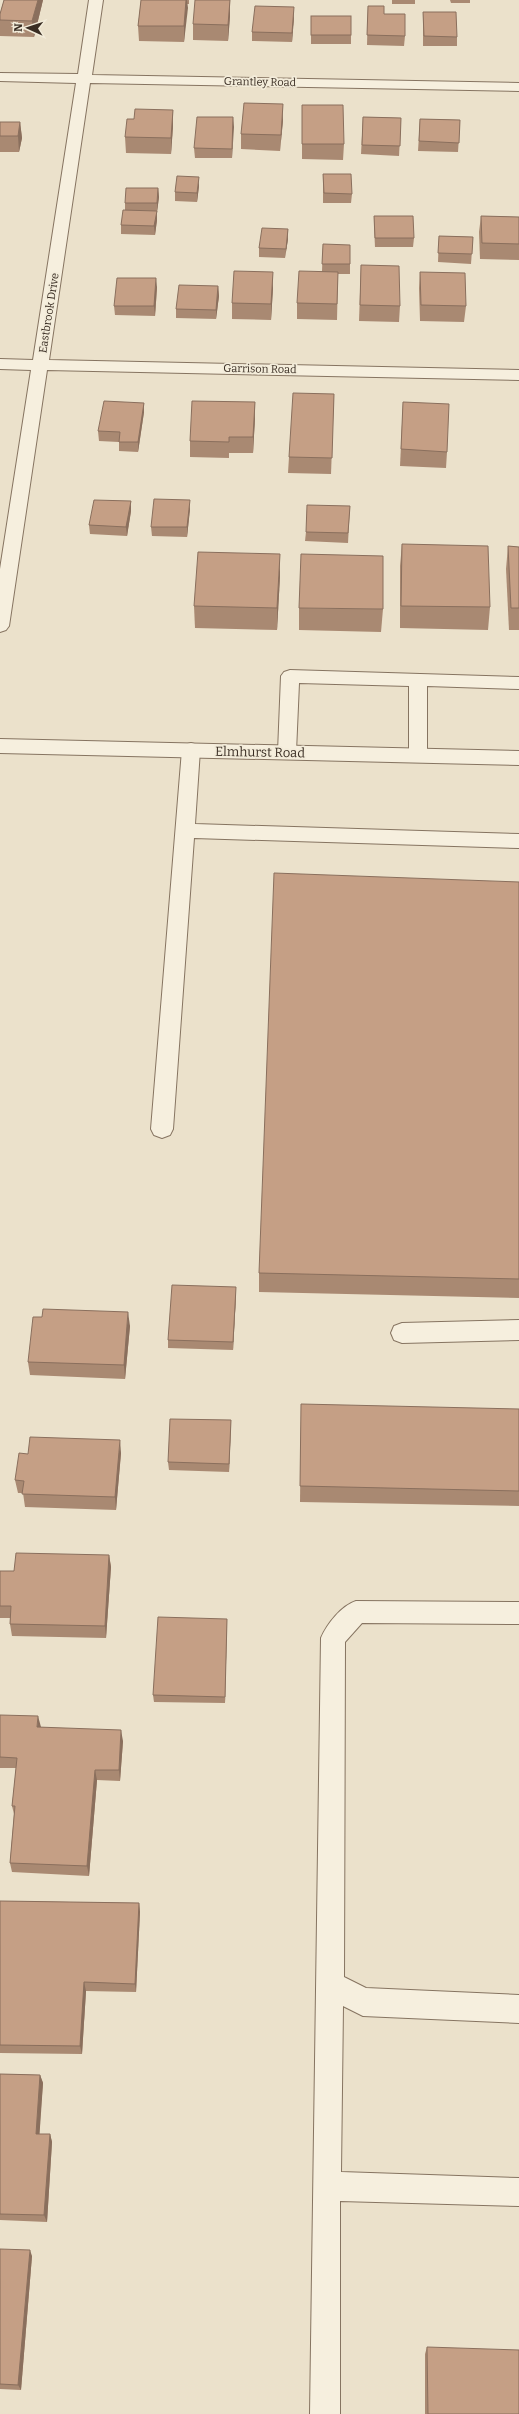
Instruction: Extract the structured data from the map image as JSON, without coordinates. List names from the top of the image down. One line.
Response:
{"streets":{"street":["Grantley Road","Eastbrook Drive","Garrison Road","Elmhurst Road"]},"crossings":[["Grantley Road","Eastbrook Drive"],["Eastbrook Drive","Garrison Road"]],"north":"left"}
